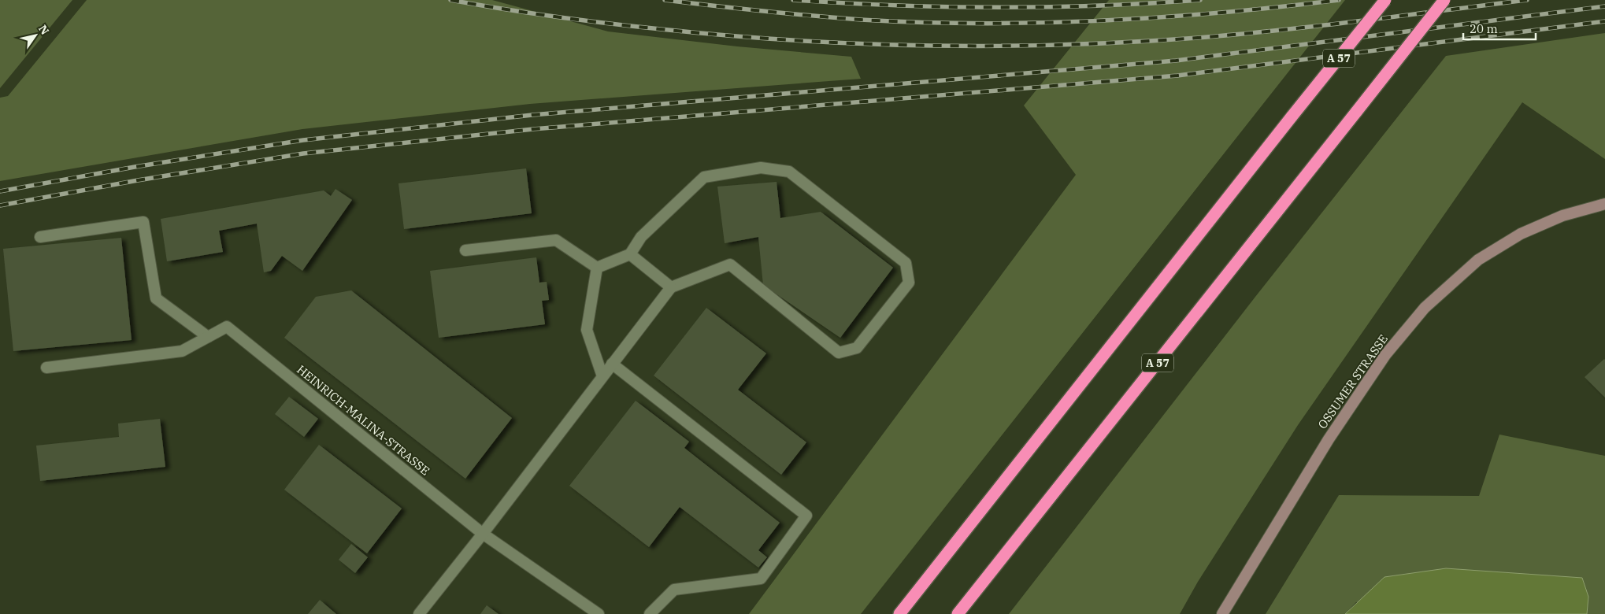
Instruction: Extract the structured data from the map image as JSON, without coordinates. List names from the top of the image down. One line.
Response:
{"streets":{"highway":["A 57"],"main road":["OSSUMER STRASSE"],"street":["HEINRICH-MALINA-STRASSE"]},"scale_bar":"20 m","north":"top right"}
